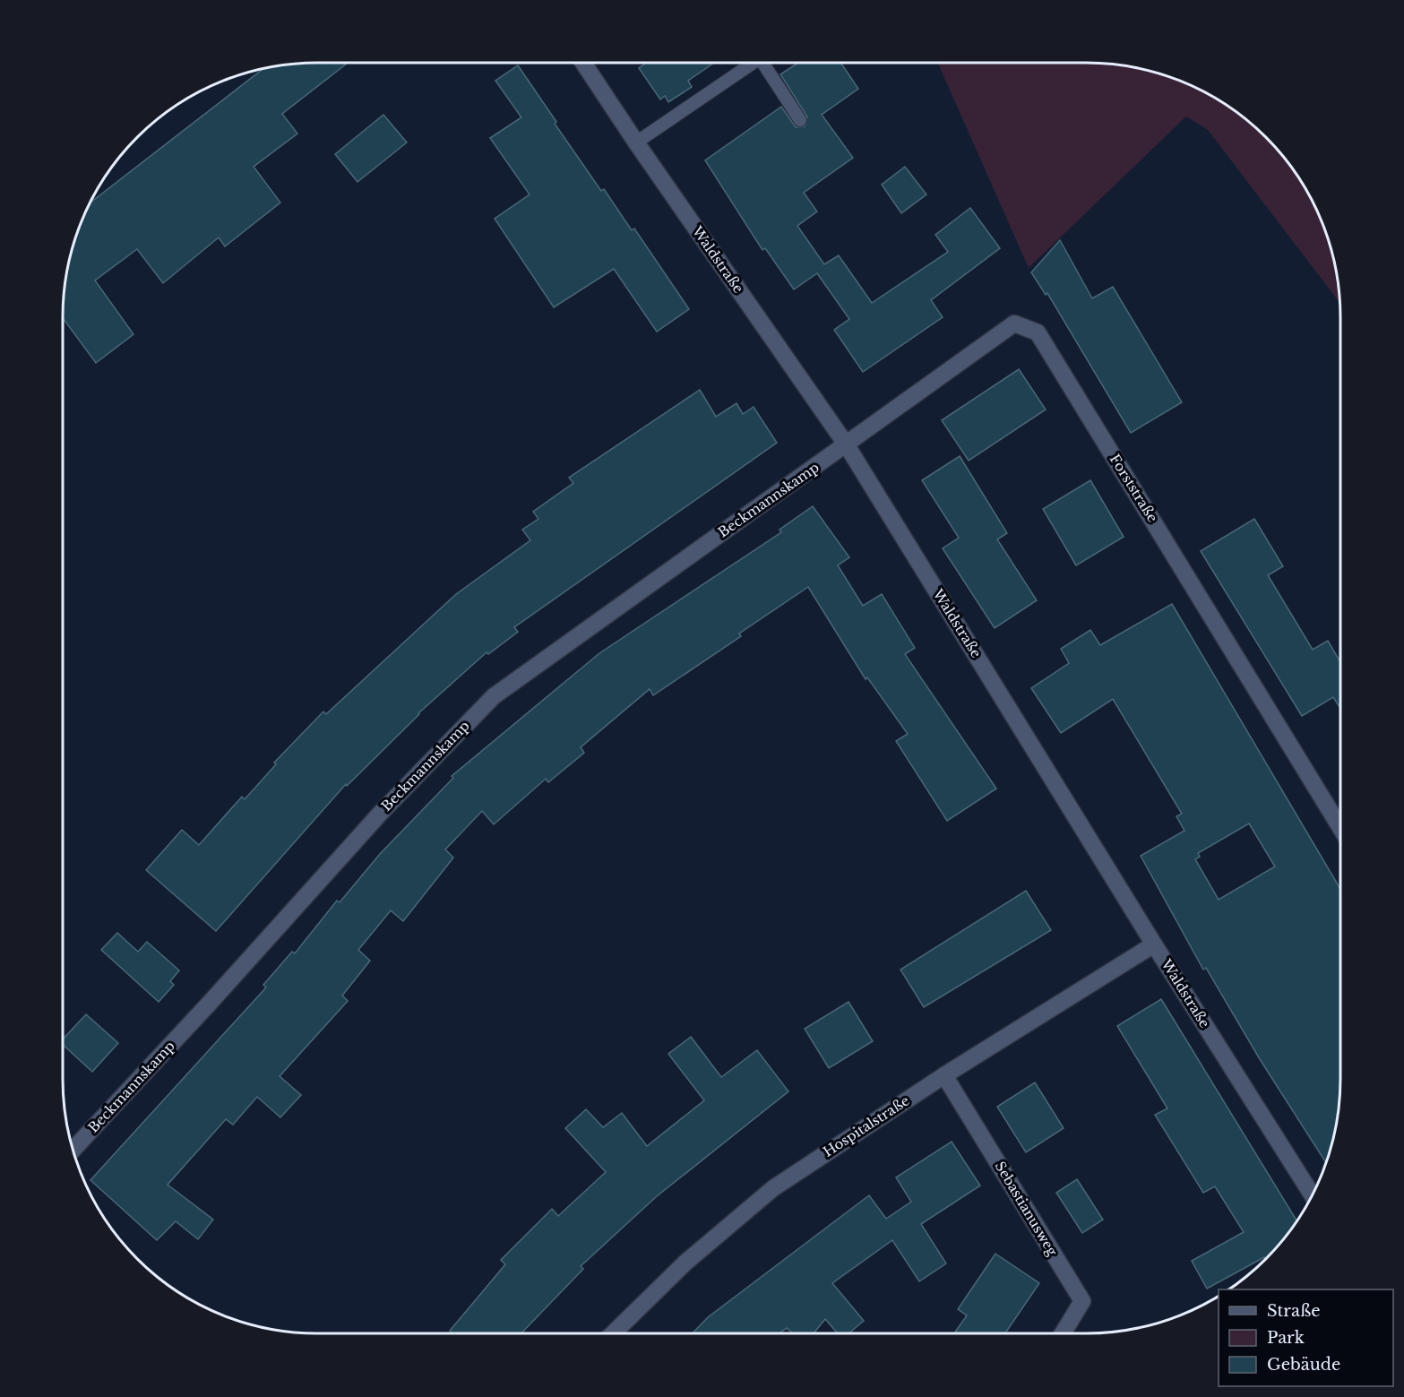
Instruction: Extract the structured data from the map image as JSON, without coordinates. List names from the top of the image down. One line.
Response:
{"streets":{"street":["Waldstraße","Forststraße","Beckmannskamp","Hospitalstraße","Sebastianusweg"]},"crossings":[["Waldstraße","Forststraße"],["Waldstraße","Beckmannskamp"],["Waldstraße","Hospitalstraße"],["Forststraße","Beckmannskamp"],["Hospitalstraße","Sebastianusweg"]],"legend":["Straße","Park","Gebäude"]}
